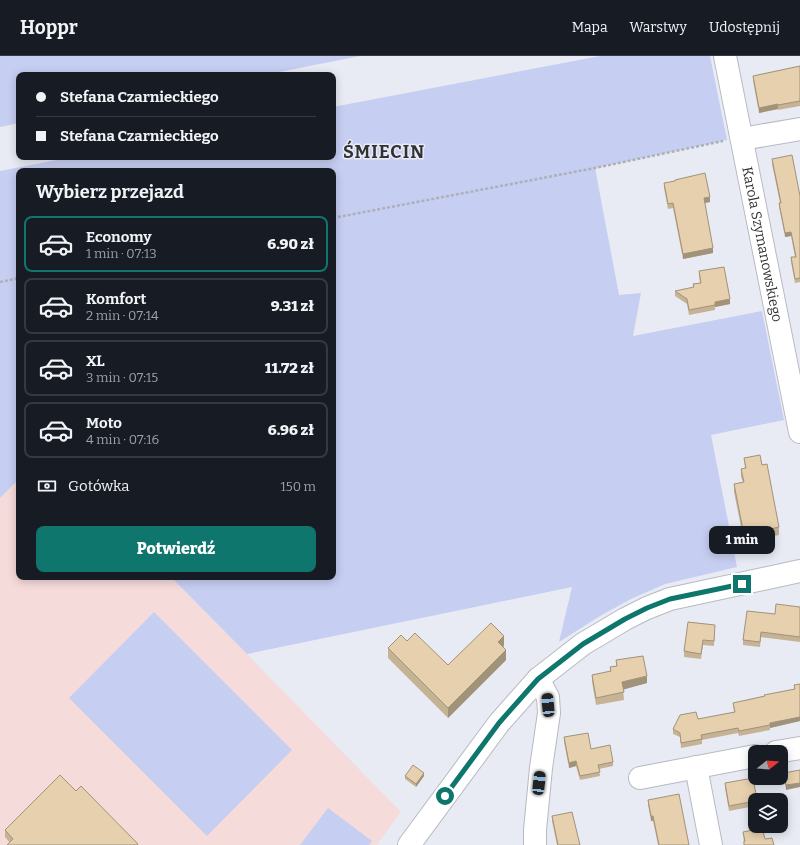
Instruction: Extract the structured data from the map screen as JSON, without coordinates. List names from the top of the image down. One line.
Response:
{"streets":{"street":["Karola Szymanowskiego"]},"districts":["ŚMIECIN"],"north":"right","page":{"header":"Hoppr","nav":["Mapa","Warstwy","Udostępnij"],"banner":["Stefana Czarnieckiego","Stefana Czarnieckiego"],"heading":"Wybierz przejazd","list":[{"name":"Economy","note":"1 min · 07:13","value":"6.90 zł"},{"name":"Komfort","note":"2 min · 07:14","value":"9.31 zł"},{"name":"XL","note":"3 min · 07:15","value":"11.72 zł"},{"name":"Moto","note":"4 min · 07:16","value":"6.96 zł"}],"pay":["Gotówka","150 m"],"buttons":"Potwierdź","bubble":"1 min"}}
